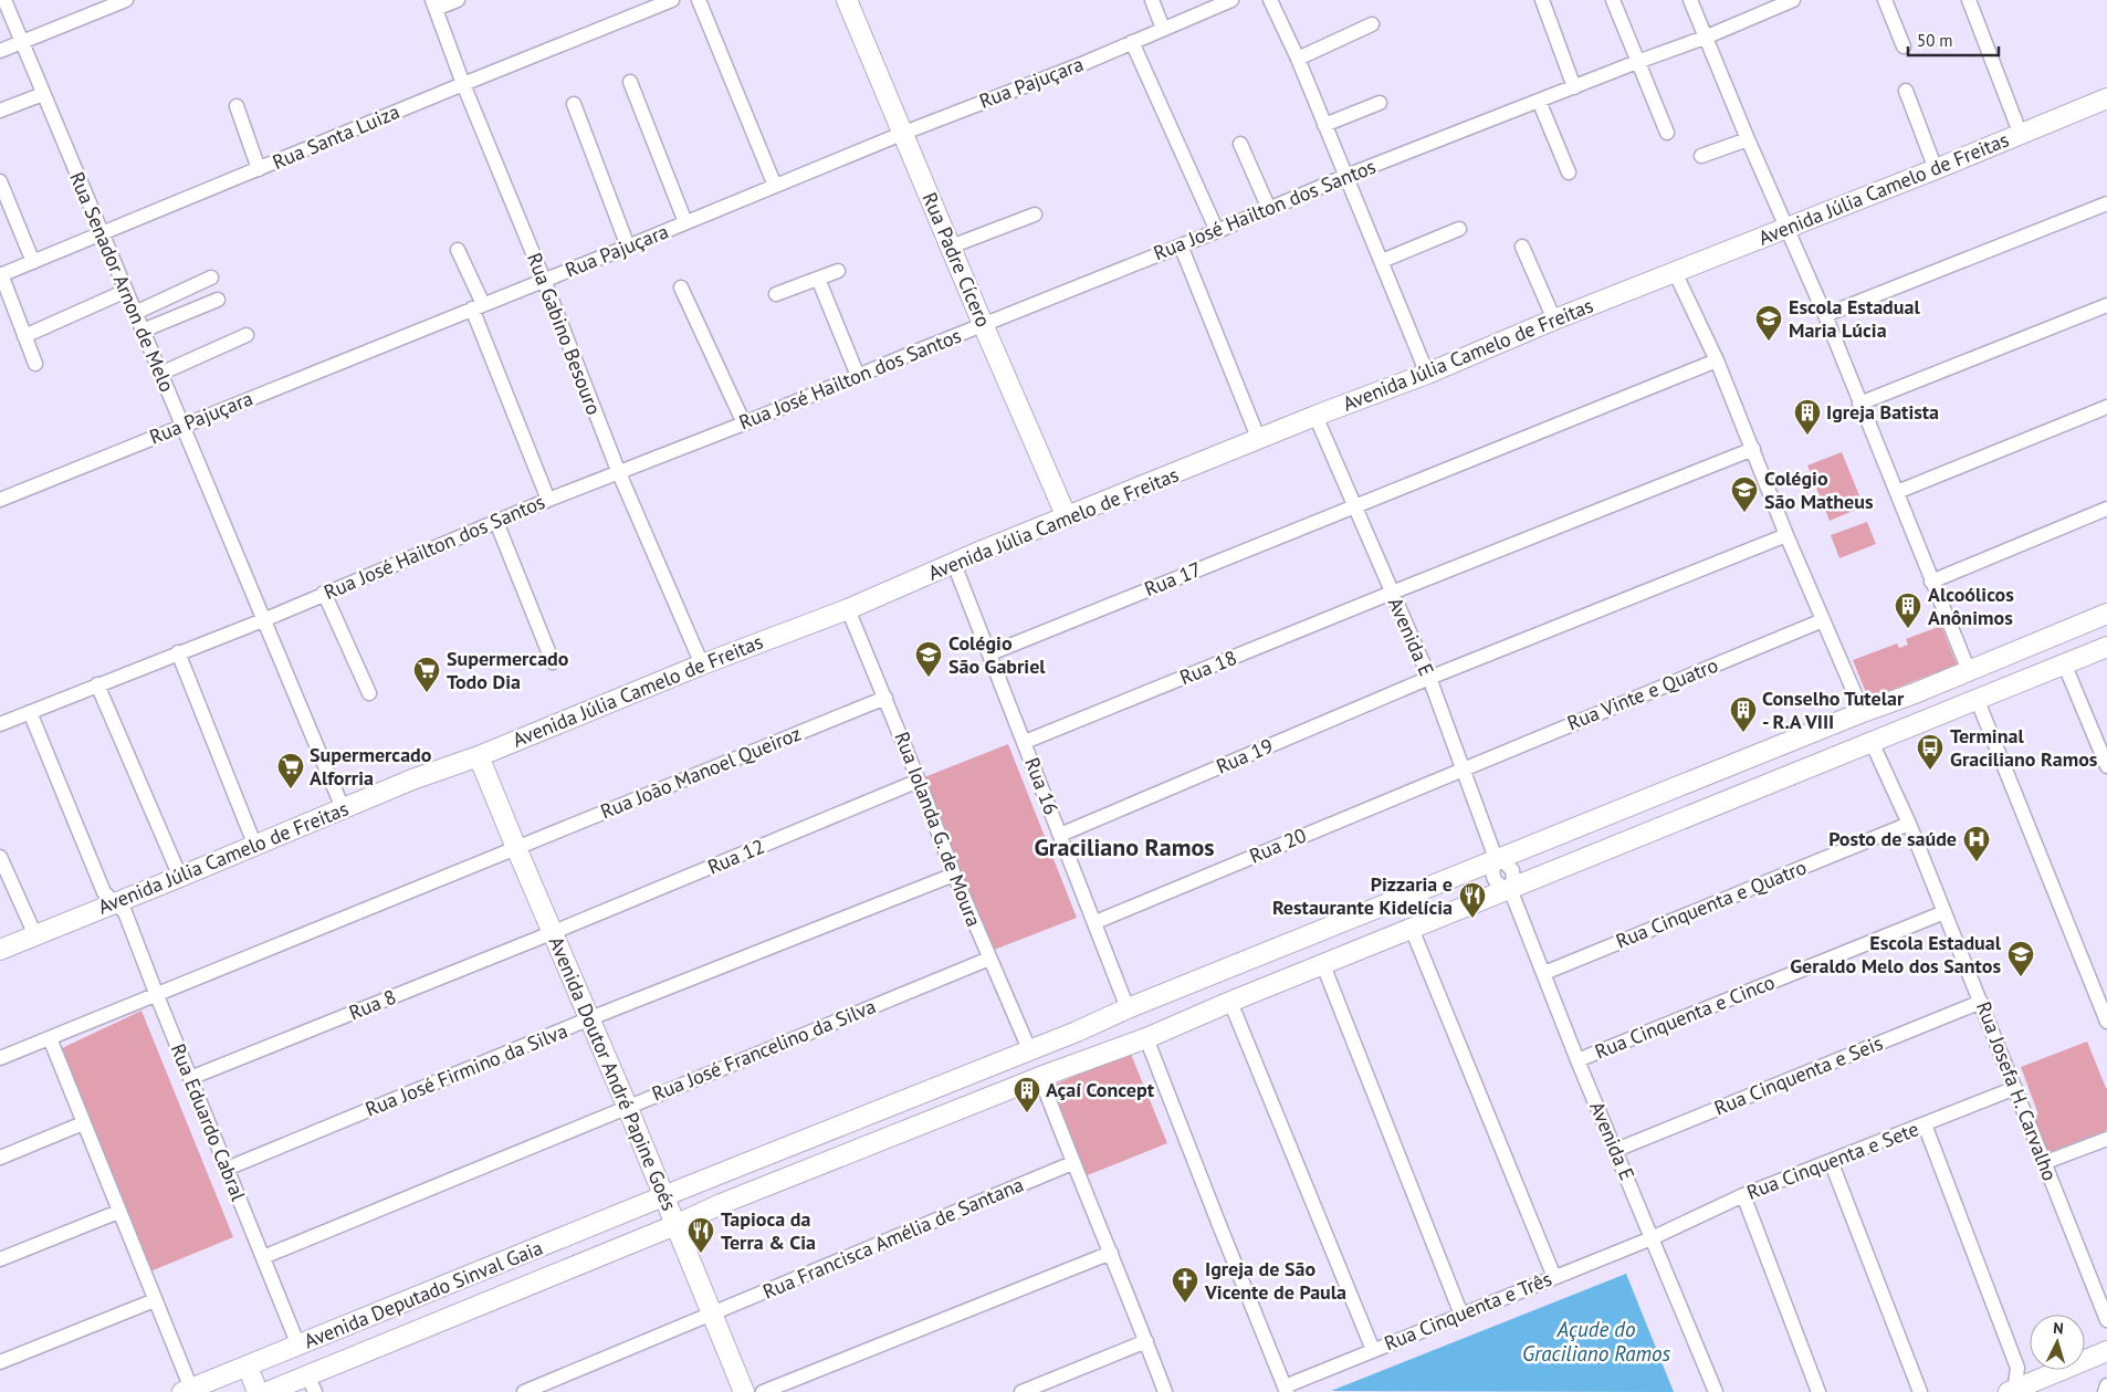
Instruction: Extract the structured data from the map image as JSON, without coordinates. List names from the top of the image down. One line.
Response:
{"streets":{"street":["Rua Pajuçara","Rua Santa Luiza","Avenida Júlia Camelo de Freitas","Rua José Hailton dos Santos","Rua Padre Cícero","Rua Senador Arnon de Melo","Rua Gabino Besouro","Rua 17","Avenida E","Rua 18","Rua Vinte e Quatro","Rua 19","Rua João Manoel Queiroz","Rua 16","Rua Iolanda G. de Moura","Rua 20","Rua 12","Rua Cinquenta e Quatro","Rua 8","Rua Cinquenta e Cinco","Rua José Francelino da Silva","Rua José Firmino da Silva","Avenida Doutor André Papine Goés","Rua Cinquenta e Seis","Rua Josefa H. Carvalho","Rua Eduardo Cabral","Rua Cinquenta e Sete","Rua Francisca Amélia de Santana","Avenida Deputado Sinval Gaia","Rua Cinquenta e Três"]},"crossings":[["Rua Pajuçara","Rua Padre Cícero"],["Rua Pajuçara","Rua Senador Arnon de Melo"],["Rua Pajuçara","Rua Gabino Besouro"],["Rua Santa Luiza","Rua Senador Arnon de Melo"],["Rua Santa Luiza","Rua Gabino Besouro"],["Avenida Júlia Camelo de Freitas","Rua Padre Cícero"],["Avenida Júlia Camelo de Freitas","Rua Senador Arnon de Melo"],["Avenida Júlia Camelo de Freitas","Rua Gabino Besouro"],["Avenida Júlia Camelo de Freitas","Avenida E"],["Avenida Júlia Camelo de Freitas","Rua 16"],["Avenida Júlia Camelo de Freitas","Rua Iolanda G. de Moura"],["Avenida Júlia Camelo de Freitas","Avenida Doutor André Papine Goés"],["Avenida Júlia Camelo de Freitas","Rua Eduardo Cabral"],["Rua José Hailton dos Santos","Rua Padre Cícero"],["Rua José Hailton dos Santos","Rua Senador Arnon de Melo"],["Rua José Hailton dos Santos","Rua Gabino Besouro"],["Rua José Hailton dos Santos","Rua Eduardo Cabral"],["Rua 17","Avenida E"],["Rua 17","Rua 16"],["Avenida E","Rua 18"],["Avenida E","Rua Vinte e Quatro"],["Avenida E","Rua 19"],["Avenida E","Rua 20"],["Avenida E","Rua Cinquenta e Quatro"],["Avenida E","Rua Cinquenta e Cinco"],["Avenida E","Rua Cinquenta e Seis"],["Avenida E","Rua Cinquenta e Sete"],["Avenida E","Avenida Deputado Sinval Gaia"],["Avenida E","Rua Cinquenta e Três"],["Rua 18","Rua 16"],["Rua Vinte e Quatro","Rua 20"],["Rua 19","Rua 16"],["Rua João Manoel Queiroz","Rua Iolanda G. de Moura"],["Rua João Manoel Queiroz","Avenida Doutor André Papine Goés"],["Rua João Manoel Queiroz","Rua Eduardo Cabral"],["Rua 16","Rua 20"],["Rua 16","Avenida Deputado Sinval Gaia"],["Rua Iolanda G. de Moura","Rua 12"],["Rua Iolanda G. de Moura","Rua José Francelino da Silva"],["Rua Iolanda G. de Moura","Rua José Firmino da Silva"],["Rua Iolanda G. de Moura","Avenida Deputado Sinval Gaia"],["Rua 12","Rua 8"],["Rua 12","Avenida Doutor André Papine Goés"],["Rua Cinquenta e Quatro","Rua Josefa H. Carvalho"],["Rua 8","Avenida Doutor André Papine Goés"],["Rua 8","Rua Eduardo Cabral"],["Rua Cinquenta e Cinco","Rua Josefa H. Carvalho"],["Rua José Francelino da Silva","Avenida Doutor André Papine Goés"],["Rua José Francelino da Silva","Rua Eduardo Cabral"],["Rua José Firmino da Silva","Avenida Doutor André Papine Goés"],["Rua José Firmino da Silva","Rua Eduardo Cabral"],["Avenida Doutor André Papine Goés","Rua Francisca Amélia de Santana"],["Avenida Doutor André Papine Goés","Avenida Deputado Sinval Gaia"],["Rua Cinquenta e Seis","Rua Josefa H. Carvalho"],["Rua Josefa H. Carvalho","Rua Cinquenta e Sete"],["Rua Josefa H. Carvalho","Avenida Deputado Sinval Gaia"],["Rua Eduardo Cabral","Avenida Deputado Sinval Gaia"],["Rua Cinquenta e Sete","Rua Cinquenta e Três"]],"districts":["Graciliano Ramos"],"water":["Açude do Graciliano Ramos"],"places":{"school or university":["Escola Estadual Maria Lúcia","Colégio São Matheus","Colégio São Gabriel","Escola Estadual Geraldo Melo dos Santos"],"building":["Igreja Batista","Alcoólicos Anônimos","Conselho Tutelar - R.A VIII","Açaí Concept"],"supermarket":["Supermercado Todo Dia","Supermercado Alforria"],"bus stop":["Terminal Graciliano Ramos"],"hospital":["Posto de saúde"],"restaurant":["Pizzaria e Restaurante Kidelícia","Tapioca da Terra & Cia"],"church":["Igreja de São Vicente de Paula"]},"scale_bar":"50 m","north":"top"}
